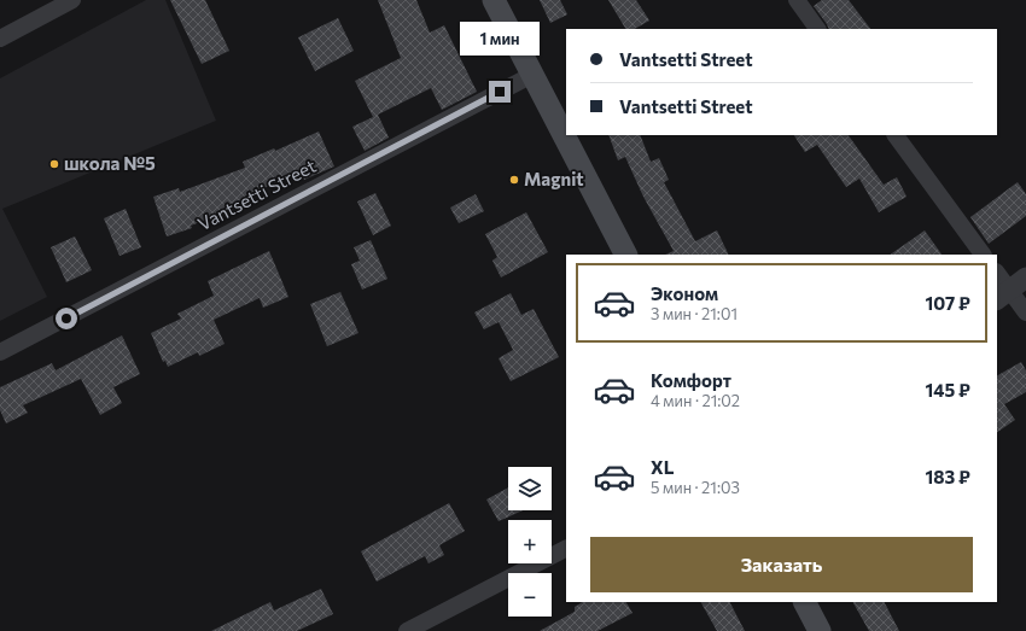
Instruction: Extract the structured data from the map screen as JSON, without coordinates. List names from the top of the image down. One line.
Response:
{"streets":{"street":["Vantsetti Street"]},"places":["школа №5","Magnit"],"page":{"bubble":"1 мин","banner":["Vantsetti Street","Vantsetti Street"],"list":[{"name":"Эконом","note":"3 мин · 21:01","value":"107 ₽"},{"name":"Комфорт","note":"4 мин · 21:02","value":"145 ₽"},{"name":"XL","note":"5 мин · 21:03","value":"183 ₽"}],"map_buttons":["+","−"],"buttons":"Заказать"}}
